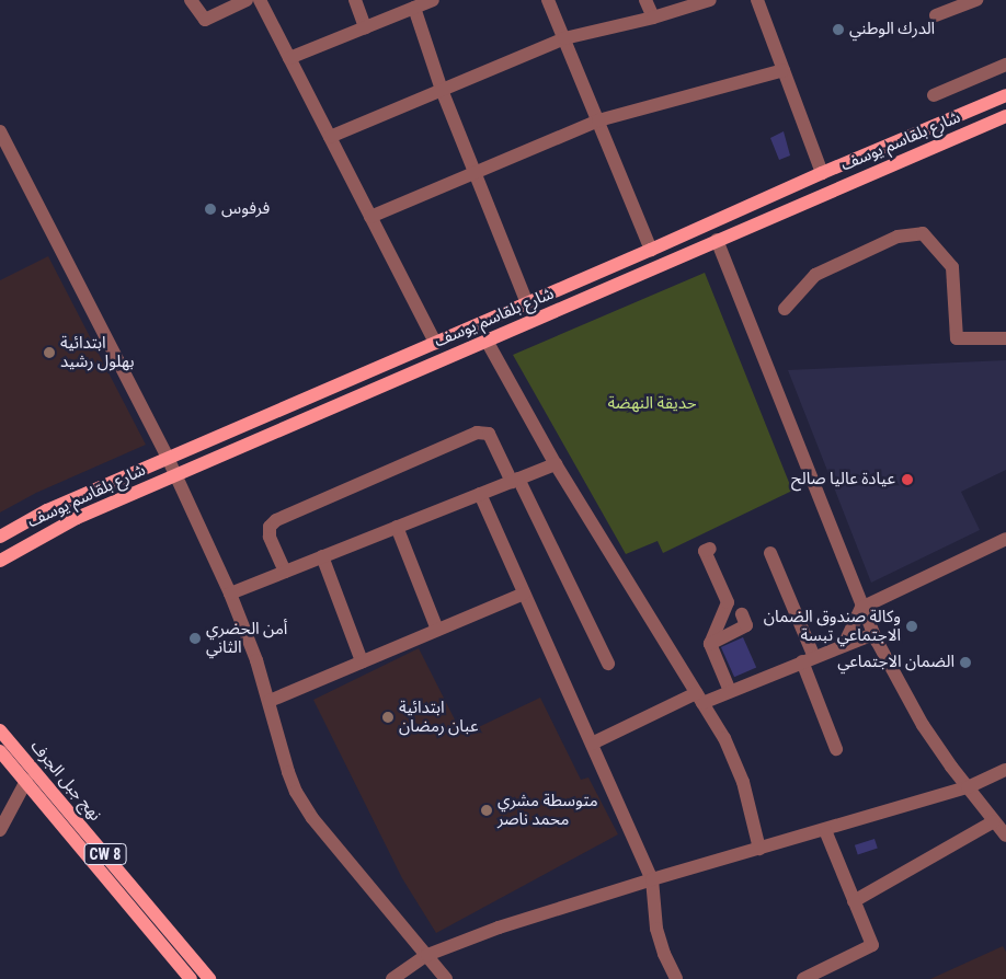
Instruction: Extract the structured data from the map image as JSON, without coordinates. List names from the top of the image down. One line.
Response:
{"streets":{"main road":["شارع بلقاسم يوسف","نهج جبل الجرف","CW 8"]},"parks":["حديقة النهضة"],"places":["الدرك الوطني","فرفوس","ابتدائية بهلول رشيد","عيادة عاليا صالح","وكالة صندوق الضمان الاجتماعي تبسة","أمن الحضري الثاني","الضمان الاجتماعي","ابتدائية عبان رمضان","متوسطة مشري محمد ناصر"]}
